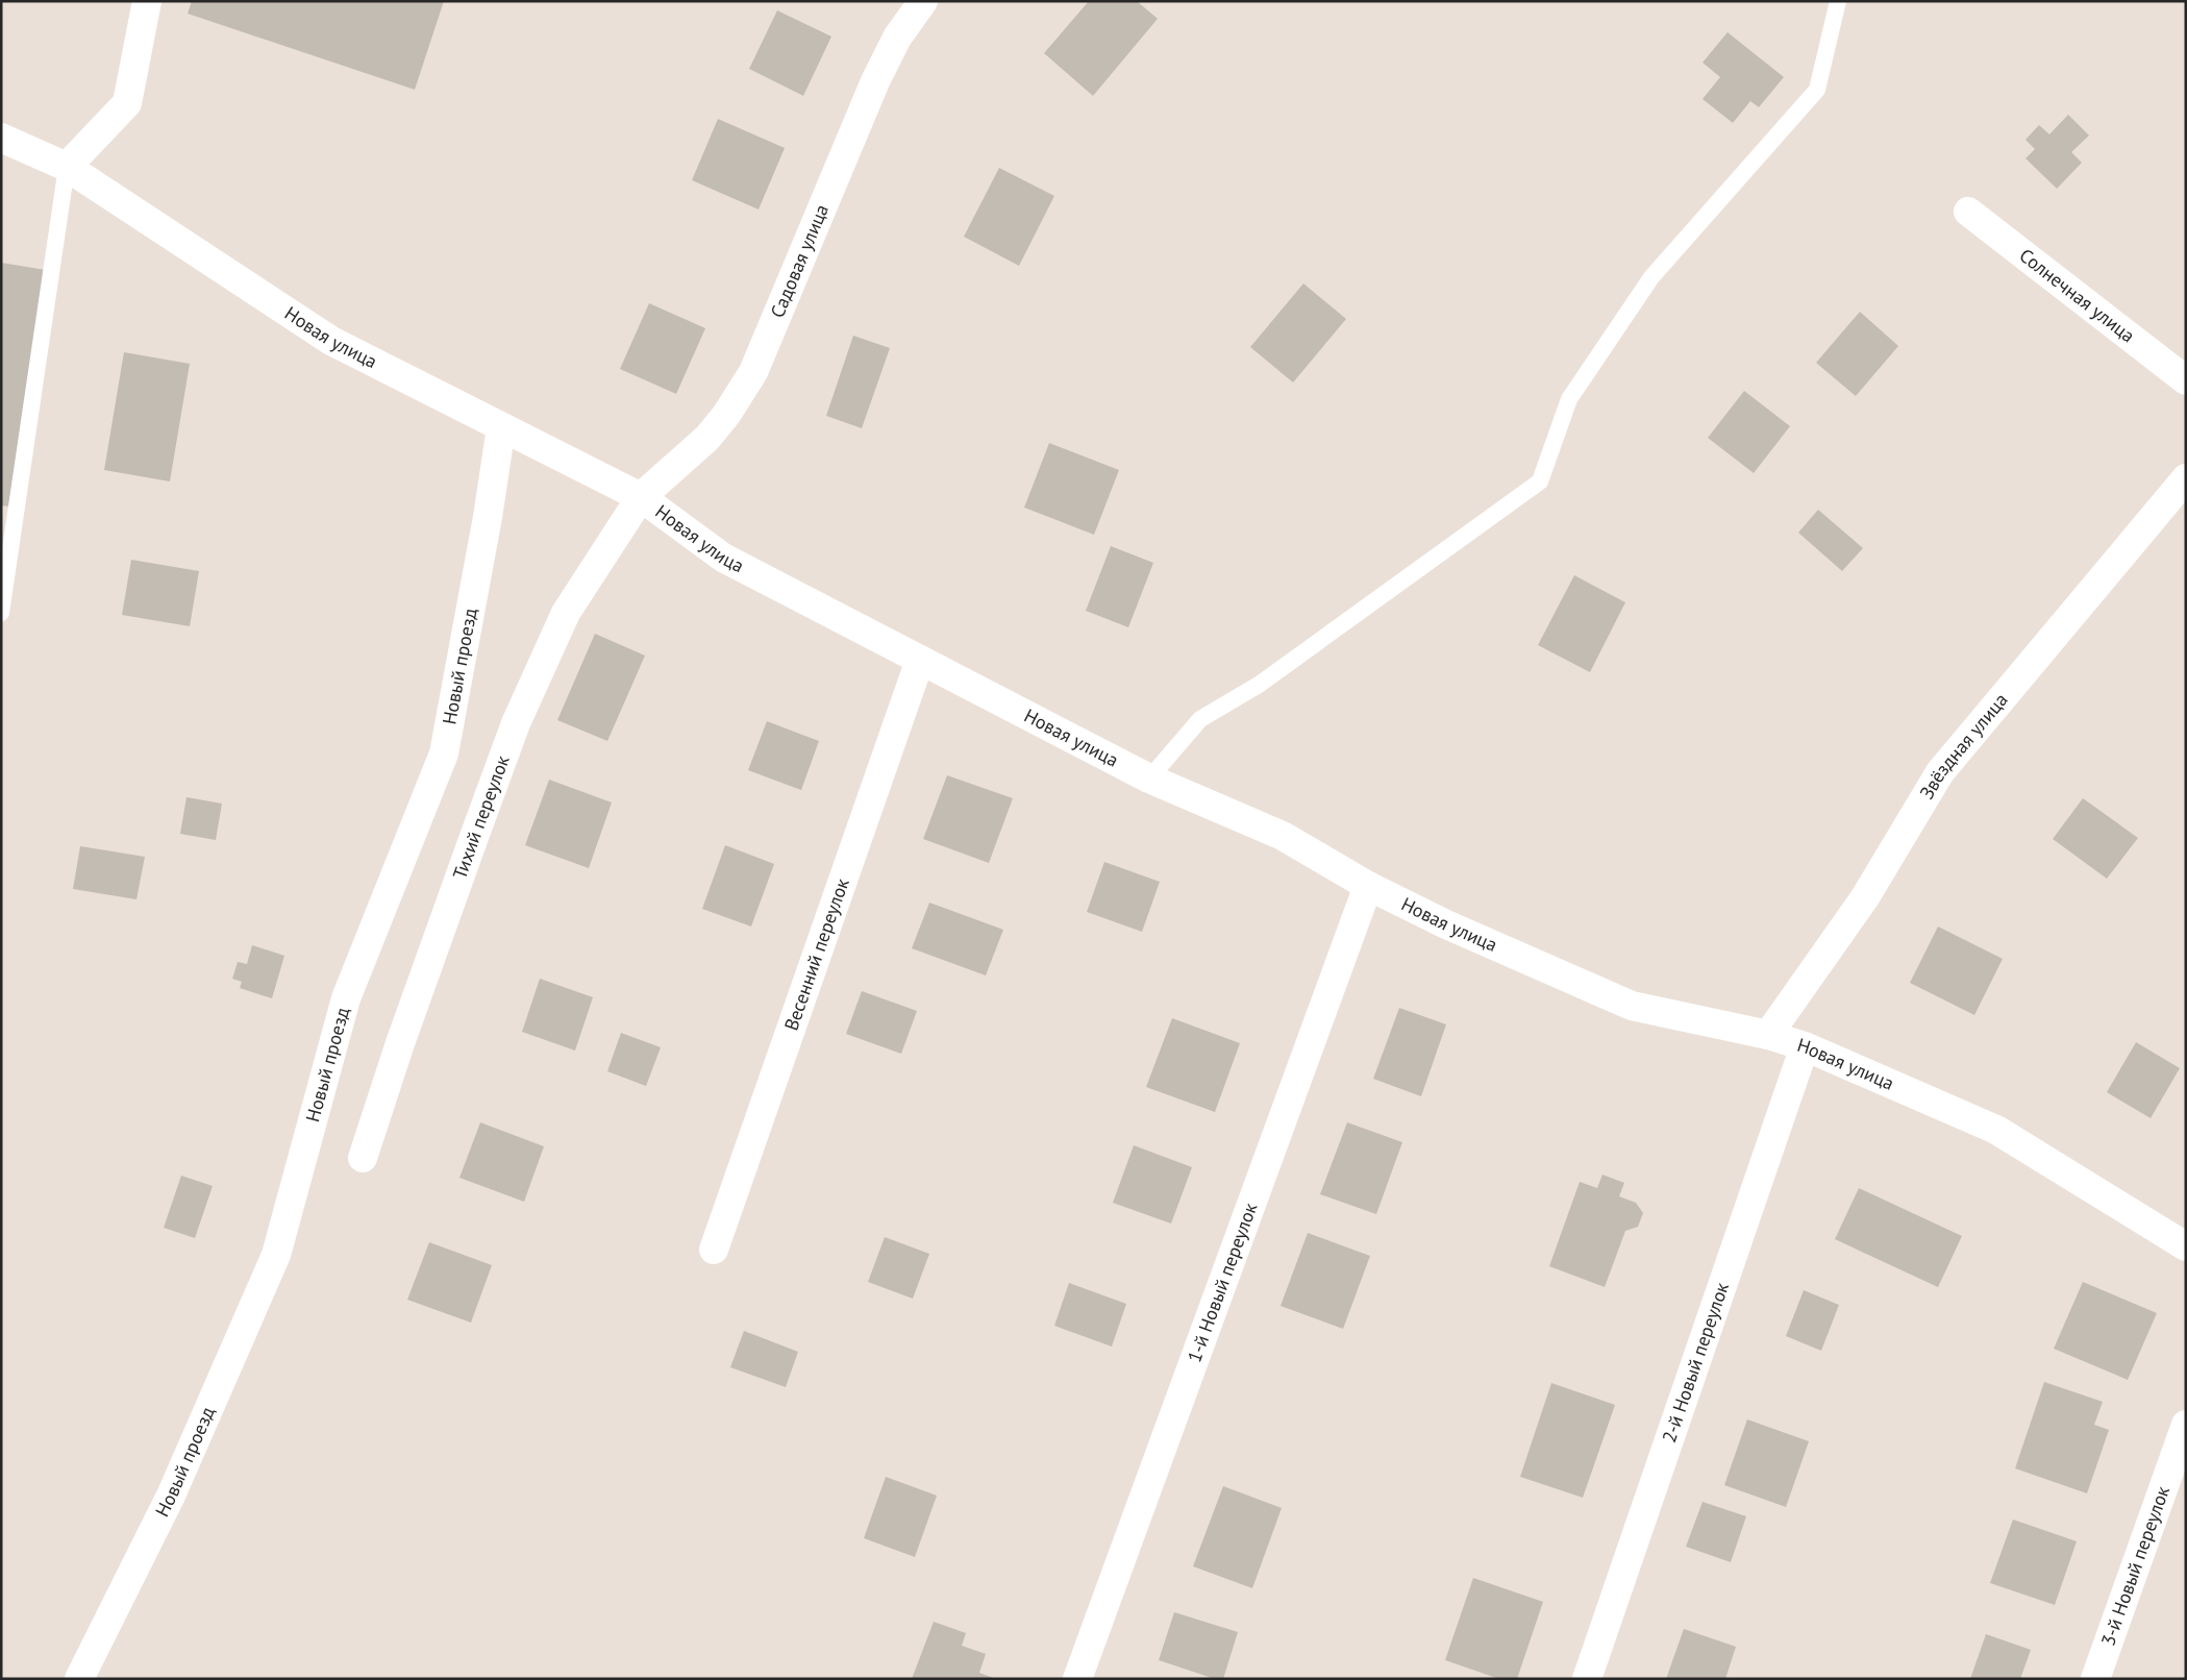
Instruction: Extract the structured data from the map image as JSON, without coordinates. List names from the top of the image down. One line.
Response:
{"streets":{"street":["Садовая улица","Солнечная улица","Новая улица","Новый проезд","Звёздная улица","Тихий переулок","Весенний переулок","1-й Новый переулок","2-й Новый переулок","3-й Новый переулок"]},"crossings":[["Садовая улица","Новая улица"],["Садовая улица","Тихий переулок"],["Новая улица","Новый проезд"],["Новая улица","Звёздная улица"],["Новая улица","Тихий переулок"],["Новая улица","Весенний переулок"],["Новая улица","1-й Новый переулок"],["Новая улица","2-й Новый переулок"]]}
